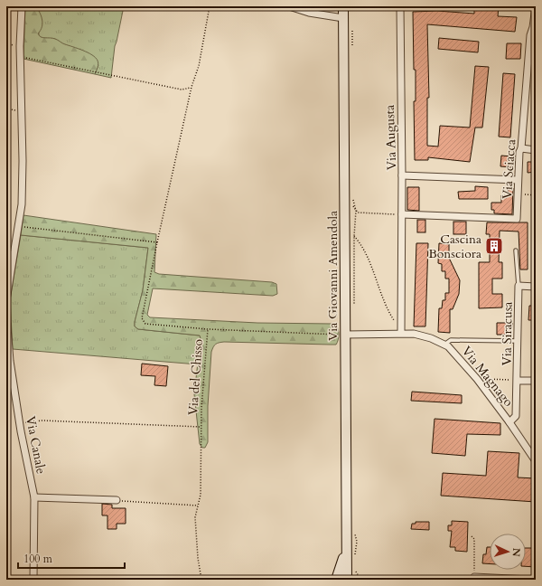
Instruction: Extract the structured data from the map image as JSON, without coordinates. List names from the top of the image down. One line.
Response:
{"streets":{"main road":["Via Giovanni Amendola"],"street":["Via Augusta","Via Sciacca","Via Siracusa","Via Magnago","Via Canale"],"path":["Via del Chisso"]},"crossings":[["Via Augusta","Via Sciacca"],["Via Giovanni Amendola","Via Magnago"],["Via Siracusa","Via Magnago"]],"places":{"building":["Cascina Bonsciora"]},"scale_bar":"100 m","north":"right"}
